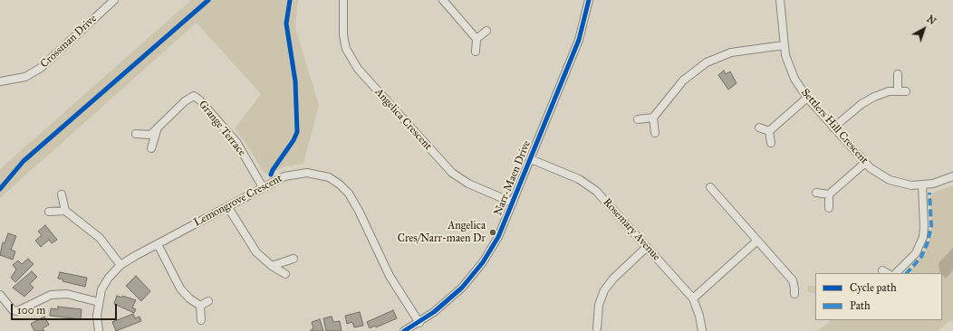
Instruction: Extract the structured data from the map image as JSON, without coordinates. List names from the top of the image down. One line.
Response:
{"streets":{"street":["Crossman Drive","Angelica Crescent","Settlers Hill Crescent","Grange Terrace","Narr-Maen Drive","Lemongrove Crescent","Rosemary Avenue"]},"crossings":[["Angelica Crescent","Narr-Maen Drive"],["Grange Terrace","Lemongrove Crescent"],["Narr-Maen Drive","Lemongrove Crescent"],["Narr-Maen Drive","Rosemary Avenue"]],"places":["Angelica Cres/Narr-maen Dr"],"legend":["Cycle path","Path"],"scale_bar":"100 m","north":"top right"}
